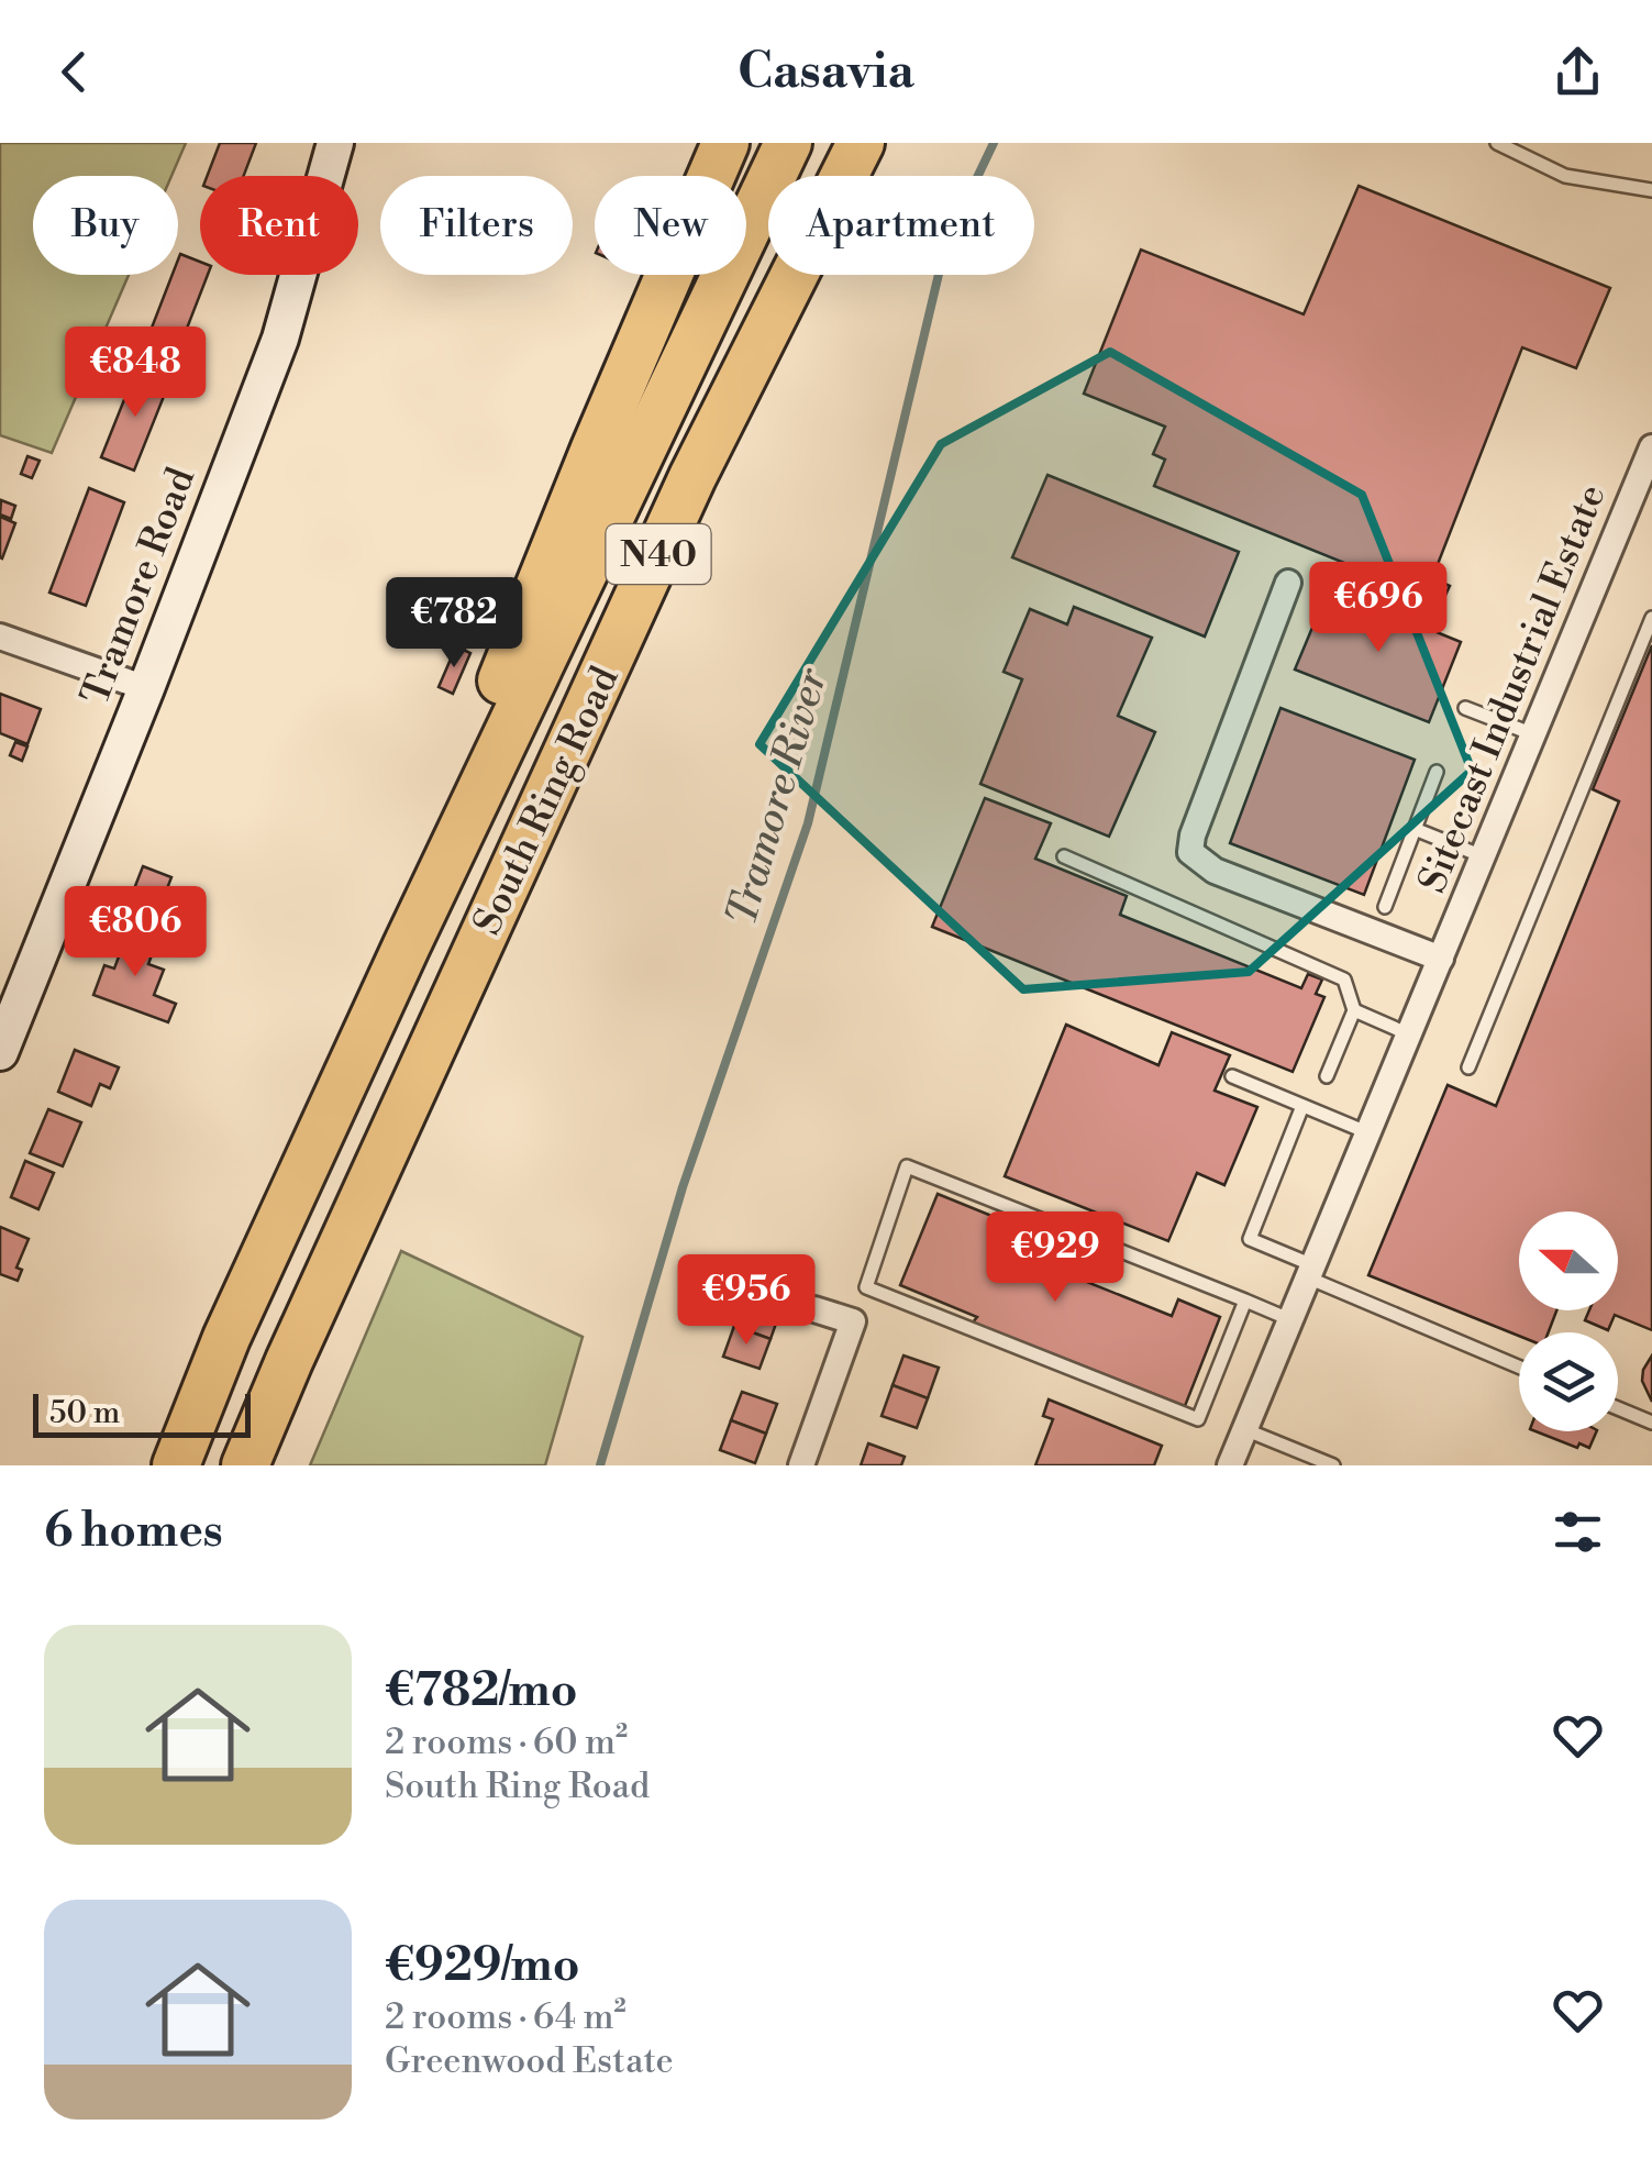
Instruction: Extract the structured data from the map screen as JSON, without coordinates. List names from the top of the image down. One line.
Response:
{"streets":{"highway":["N40","South Ring Road"],"street":["Tramore Road","Sitecast Industrial Estate"]},"water":["Tramore River"],"scale_bar":"50 m","north":"left","page":{"header":"Casavia","chip":["Buy","Rent","Filters","New","Apartment"],"price":["€848","€696","€782","€806","€929","€956"],"scale":"50 m","heading":"6 homes","list":[{"name":"€782/mo","note":"2 rooms · 60 m² · South Ring Road"},{"name":"€929/mo","note":"2 rooms · 64 m² · Greenwood Estate"}]}}
